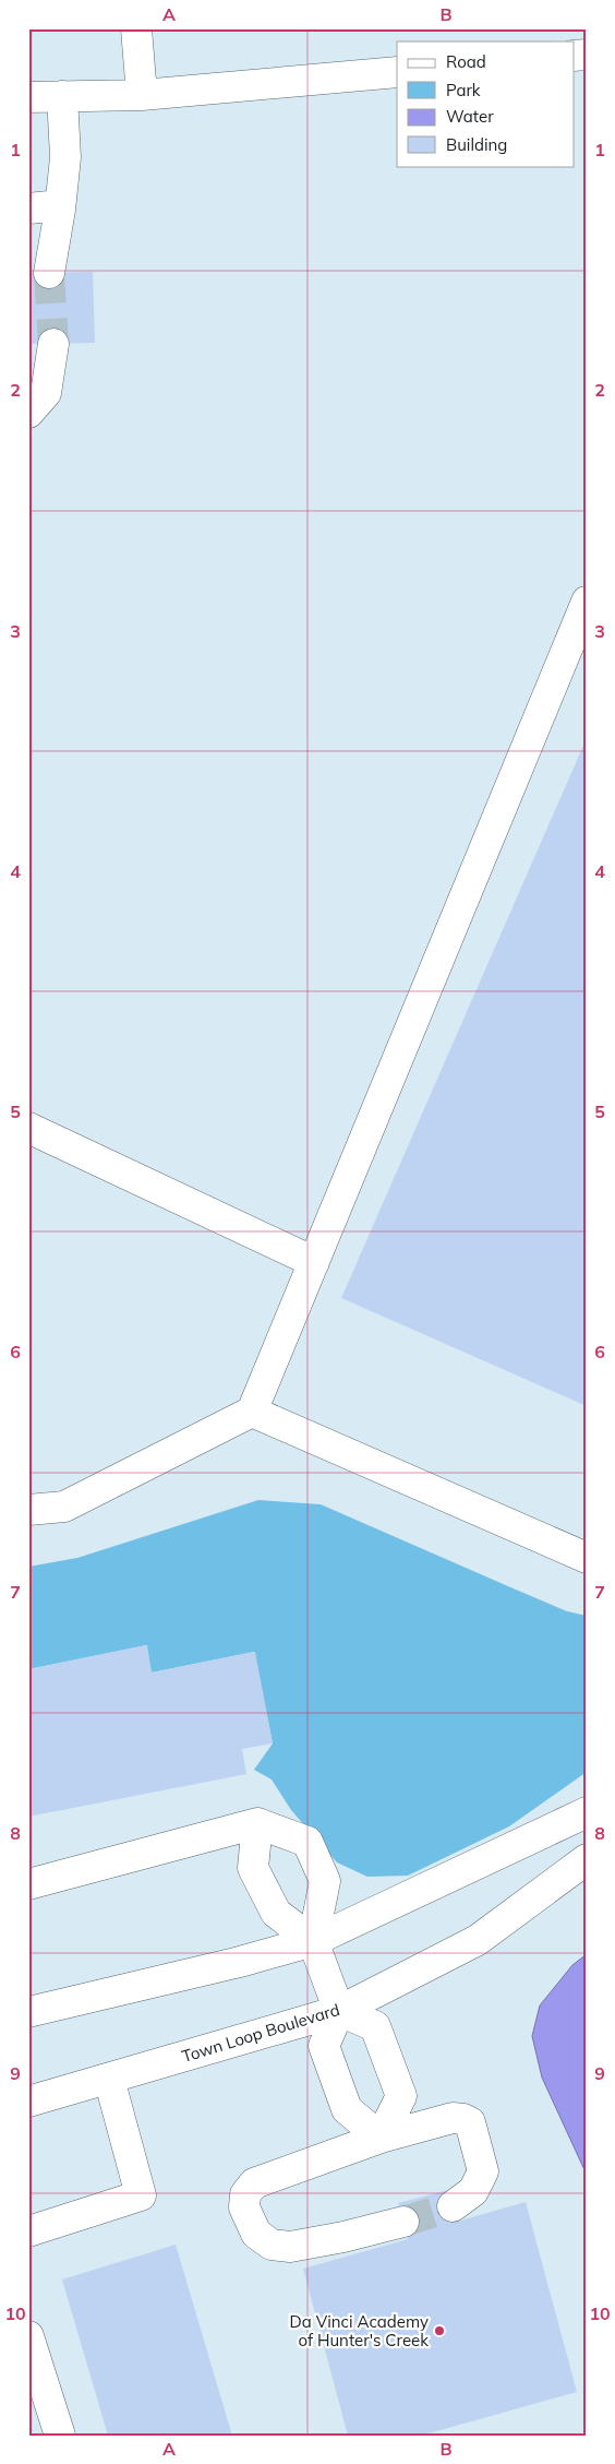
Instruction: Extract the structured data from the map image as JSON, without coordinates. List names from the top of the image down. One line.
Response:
{"streets":{"street":["Town Loop Boulevard"]},"places":["Da Vinci Academy of Hunter's Creek"],"legend":["Road","Park","Water","Building"],"grid":{"columns":["A","B"],"rows":["1","2","3","4","5","6","7","8","9","10"]}}
